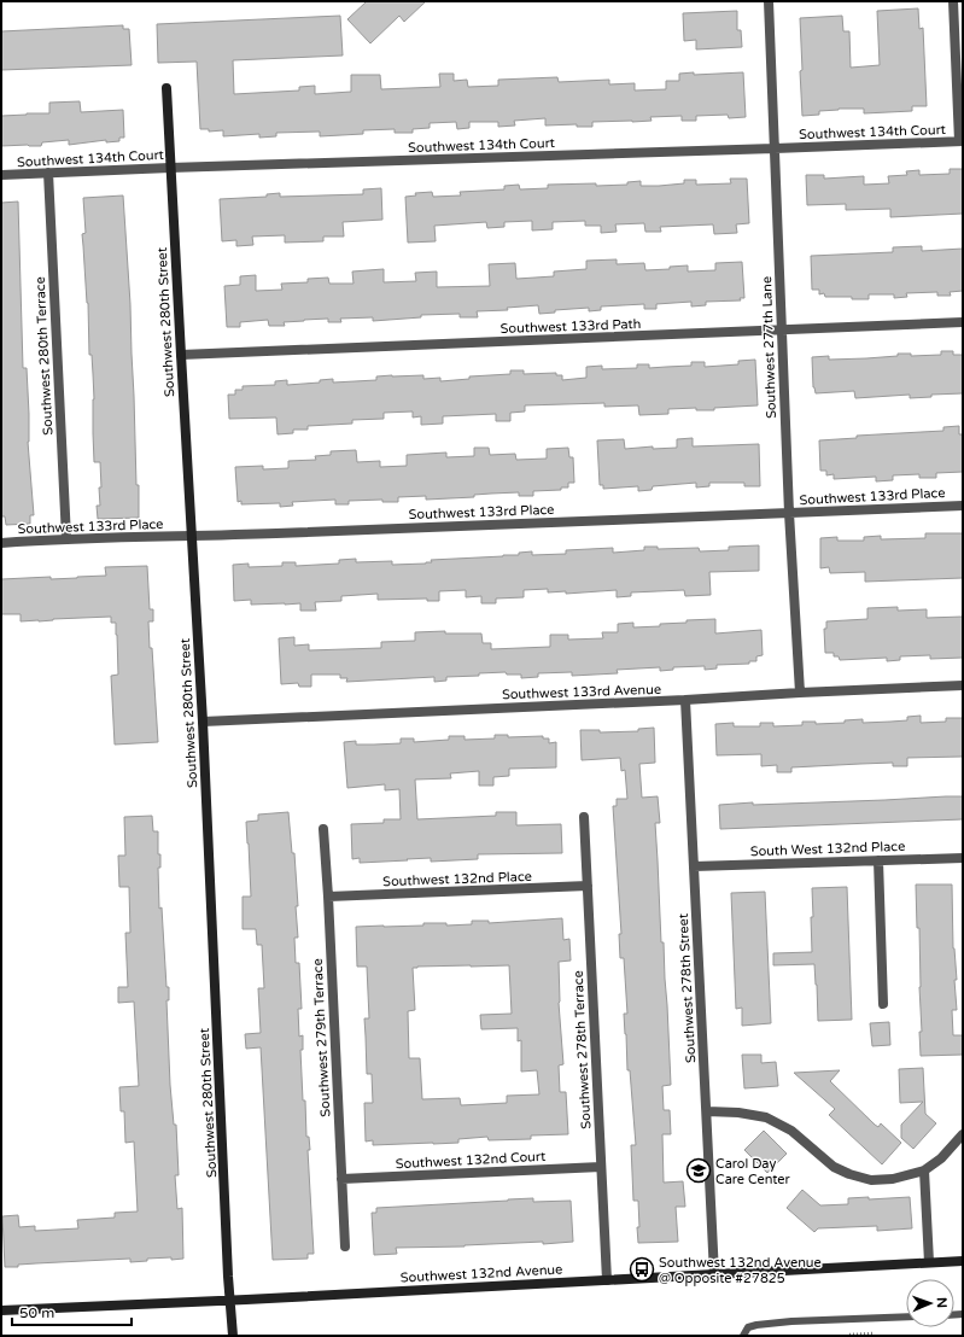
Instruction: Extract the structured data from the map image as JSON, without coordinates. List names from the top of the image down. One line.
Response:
{"streets":{"street":["Southwest 134th Court","Southwest 280th Street","Southwest 133rd Path","Southwest 277th Lane","Southwest 280th Terrace","Southwest 133rd Place","Southwest 133rd Avenue","South West 132nd Place","Southwest 132nd Place","Southwest 278th Street","Southwest 279th Terrace","Southwest 278th Terrace","Southwest 132nd Court","Southwest 132nd Avenue"]},"crossings":[["Southwest 134th Court","Southwest 280th Street"],["Southwest 134th Court","Southwest 277th Lane"],["Southwest 134th Court","Southwest 280th Terrace"],["Southwest 280th Street","Southwest 133rd Path"],["Southwest 280th Street","Southwest 133rd Place"],["Southwest 280th Street","Southwest 133rd Avenue"],["Southwest 280th Street","Southwest 132nd Avenue"],["Southwest 133rd Path","Southwest 277th Lane"],["Southwest 277th Lane","Southwest 133rd Place"],["Southwest 277th Lane","Southwest 133rd Avenue"],["Southwest 280th Terrace","Southwest 133rd Place"],["Southwest 133rd Avenue","Southwest 278th Street"],["South West 132nd Place","Southwest 278th Street"],["Southwest 132nd Place","Southwest 279th Terrace"],["Southwest 132nd Place","Southwest 278th Terrace"],["Southwest 278th Street","Southwest 132nd Avenue"],["Southwest 279th Terrace","Southwest 132nd Court"],["Southwest 278th Terrace","Southwest 132nd Court"],["Southwest 278th Terrace","Southwest 132nd Avenue"]],"places":{"school or university":["Carol Day Care Center"],"bus stop":["Southwest 132nd Avenue @ Opposite #27825"]},"scale_bar":"50 m","north":"right"}
